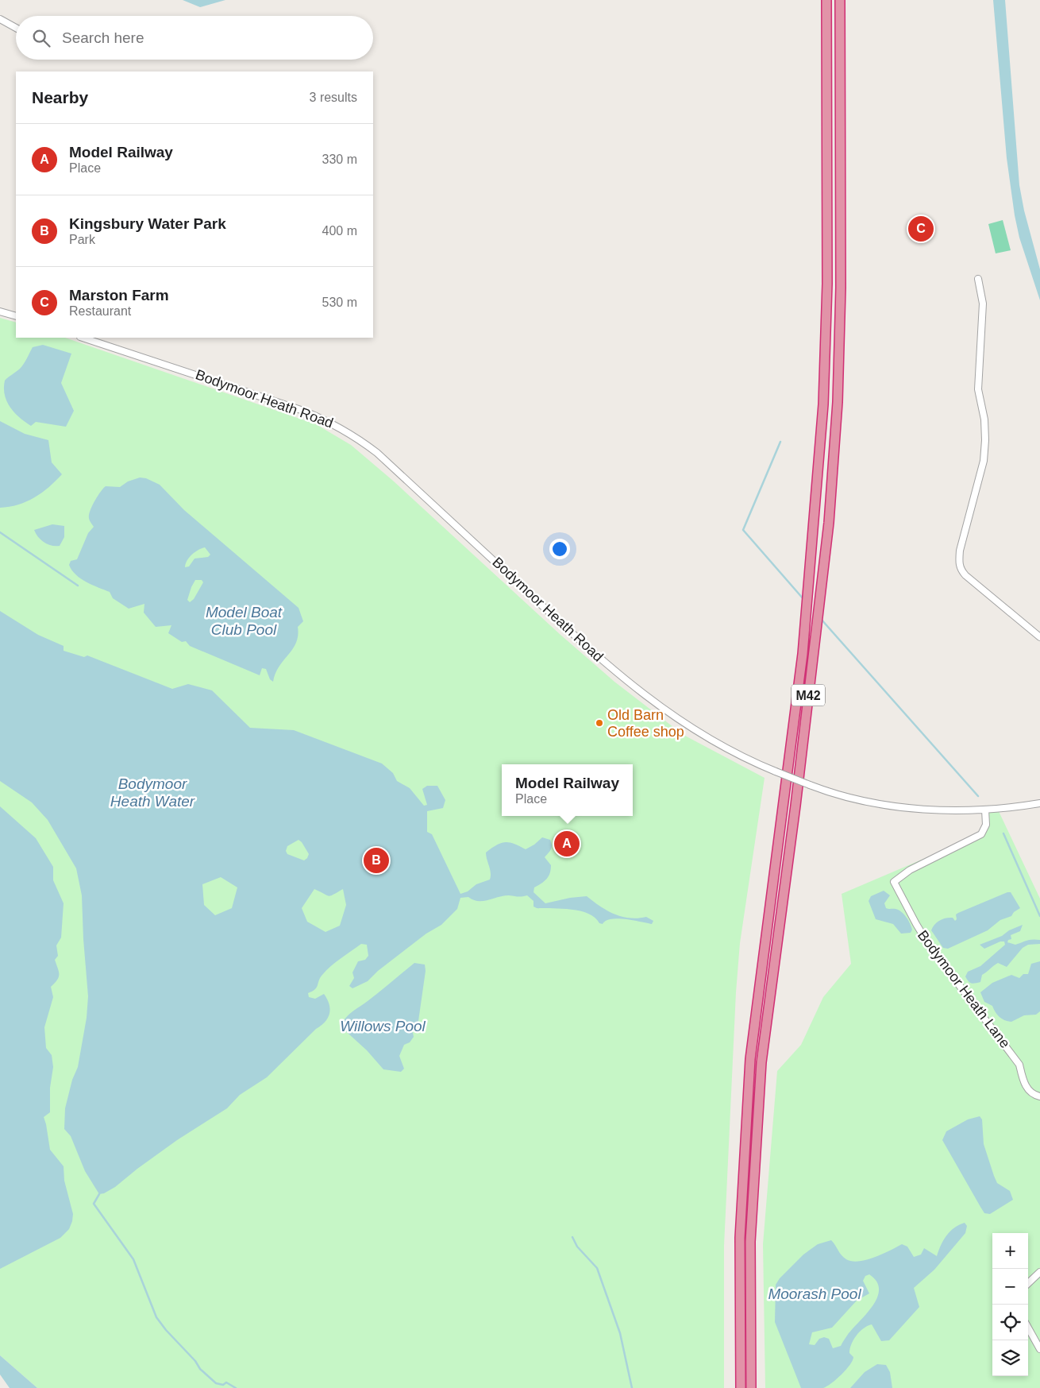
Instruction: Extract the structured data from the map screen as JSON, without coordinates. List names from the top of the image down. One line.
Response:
{"streets":{"highway":["M42"],"street":["Bodymoor Heath Road","Bodymoor Heath Lane"]},"crossings":[["Bodymoor Heath Road","Bodymoor Heath Lane"]],"water":["Model Boat Club Pool","Bodymoor Heath Water","Willows Pool","Moorash Pool"],"places":["Old Barn Coffee shop"],"page":{"search":"Search here","heading":["Nearby","3 results"],"list":[{"mark":"A","name":"Model Railway","note":"Place","value":"330 m"},{"mark":"B","name":"Kingsbury Water Park","note":"Park","value":"400 m"},{"mark":"C","name":"Marston Farm","note":"Restaurant","value":"530 m"}],"pins":["C","A","B"],"popup":["Model Railway","Place"],"map_buttons":["+","−"]}}
